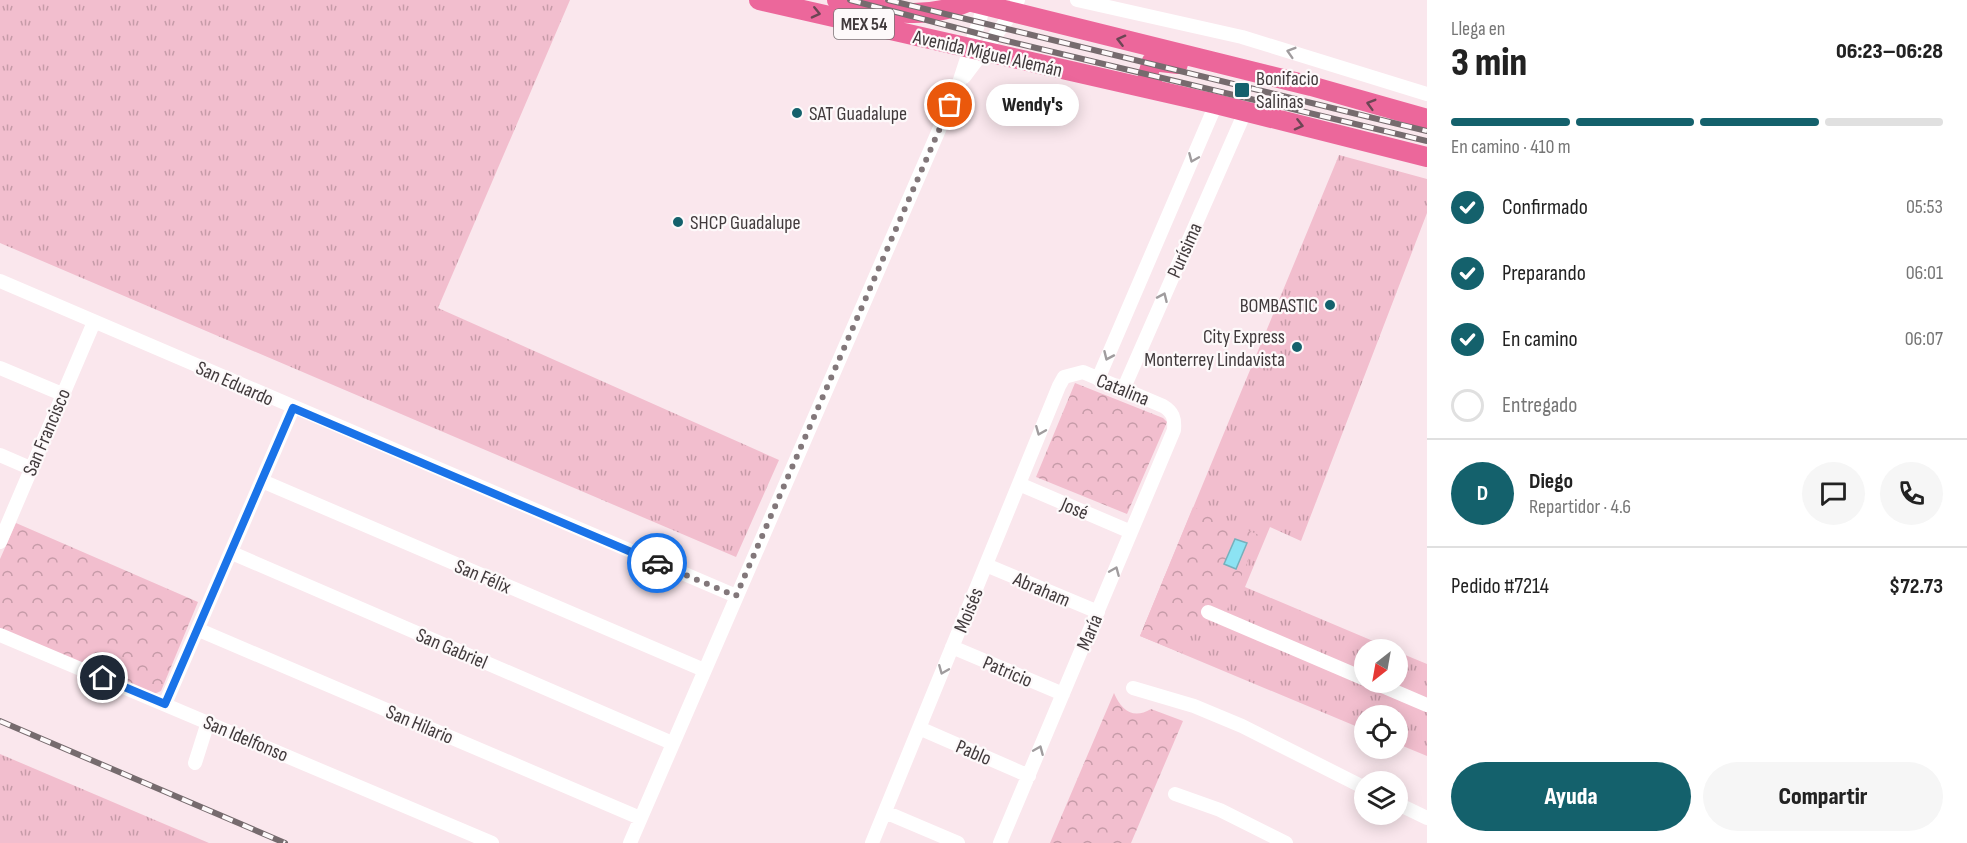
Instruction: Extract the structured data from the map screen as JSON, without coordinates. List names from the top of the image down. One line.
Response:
{"streets":{"highway":["MEX 54","Avenida Miguel Alemán"],"street":["Purísima","San Eduardo","Catalina","San Francisco","José","San Félix","Abraham","Moisés","María","San Gabriel","Patricio","San Hilario","San Idelfonso","Pablo"]},"crossings":[["Avenida Miguel Alemán","Purísima"],["Purísima","Catalina"],["San Eduardo","San Francisco"],["Catalina","Moisés"],["Catalina","María"],["José","Moisés"],["José","María"],["Abraham","Moisés"],["Abraham","María"],["Moisés","Patricio"],["Moisés","Pablo"],["María","Patricio"],["María","Pablo"]],"one_way":["Moisés","María"],"places":{"transit":["Bonifacio Salinas"],"other":["Wendy's","SAT Guadalupe","SHCP Guadalupe","BOMBASTIC","City Express Monterrey Lindavista"]},"north":"bottom left","page":{"heading":["3 min","Llega en","06:23–06:28"],"panel":["Diego","Repartidor · 4.6","Pedido #7214","$72.73"],"bubble":"Wendy's","bar":"En camino · 410 m","list":[["Confirmado","05:53"],["Preparando","06:01"],["En camino","06:07"],"Entregado"],"round":"D","buttons":["Ayuda","Compartir"]}}
